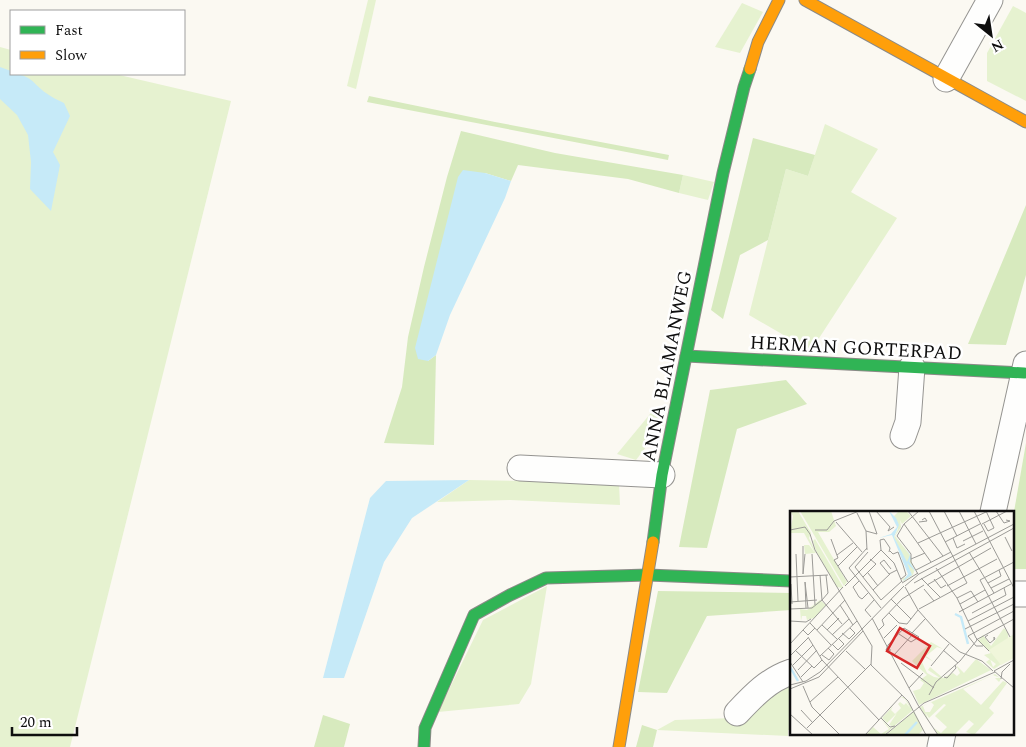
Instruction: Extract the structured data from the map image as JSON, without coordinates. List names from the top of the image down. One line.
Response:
{"streets":{"street":["HERMAN GORTERPAD","ANNA BLAMANWEG"]},"crossings":[["HERMAN GORTERPAD","ANNA BLAMANWEG"]],"legend":["Fast","Slow"],"scale_bar":"20 m","north":"bottom right"}
